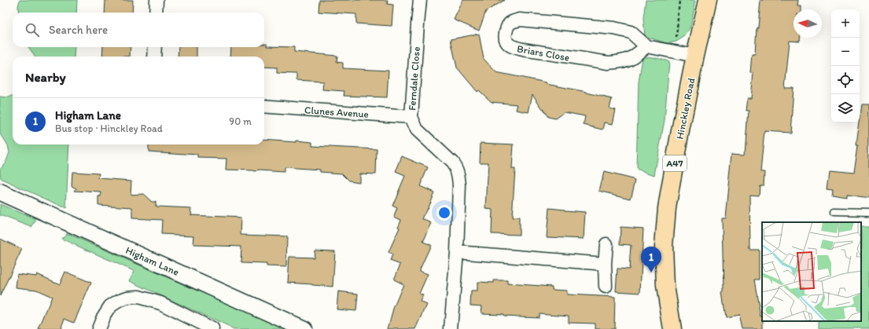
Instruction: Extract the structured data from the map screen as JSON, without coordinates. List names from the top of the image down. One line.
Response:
{"streets":{"main road":["Hinckley Road","A47"],"street":["Briars Close","Ferndale Close","Clunes Avenue","Higham Lane"]},"crossings":[["Ferndale Close","Clunes Avenue"]],"north":"left","page":{"map_buttons":["+","−"],"search":"Search here","heading":"Nearby","list":[{"mark":"1","name":"Higham Lane","note":"Bus stop · Hinckley Road","value":"90 m"}],"pins":"1"}}
